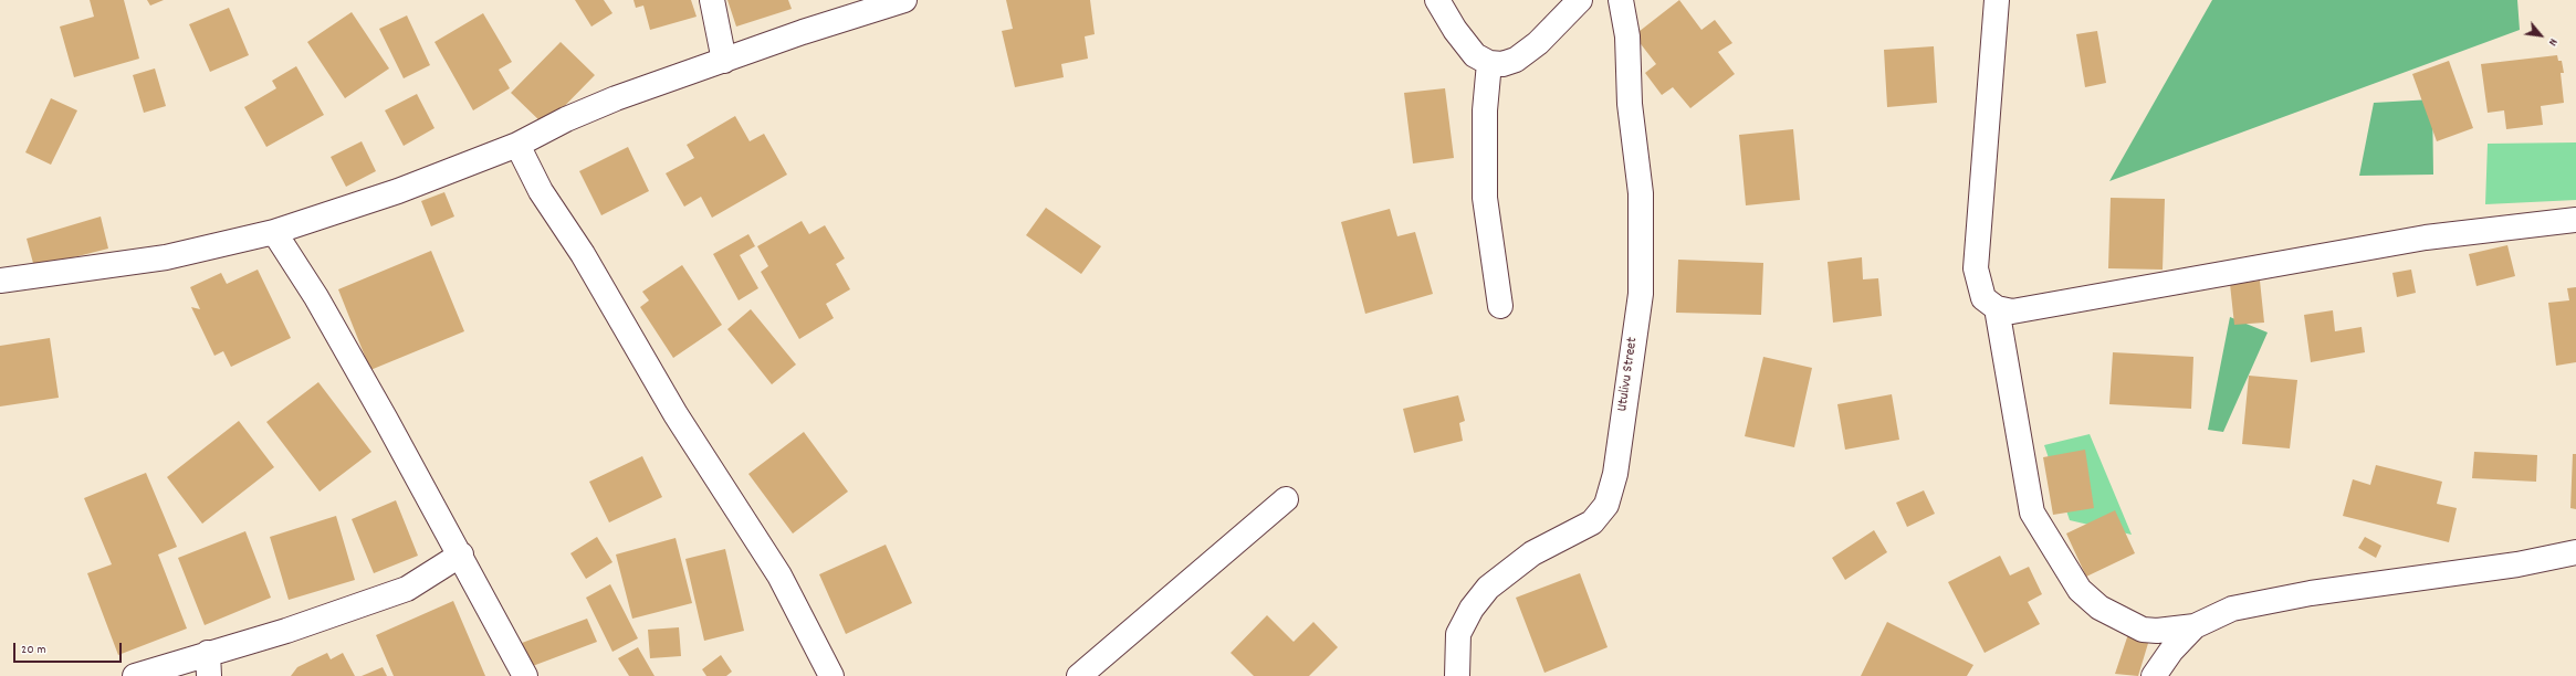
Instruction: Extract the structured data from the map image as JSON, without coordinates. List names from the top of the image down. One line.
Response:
{"streets":{"street":["Utulivu Street"]},"scale_bar":"20 m","north":"bottom right"}
